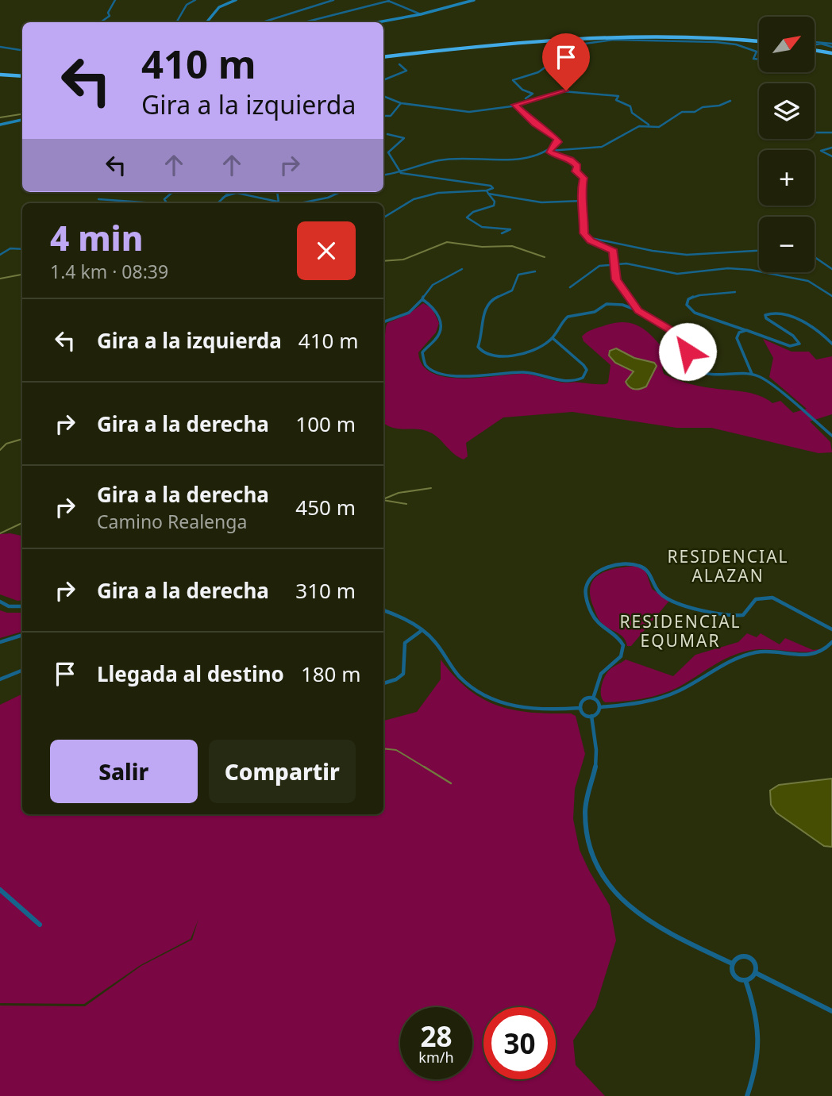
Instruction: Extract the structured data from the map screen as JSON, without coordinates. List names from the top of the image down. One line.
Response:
{"districts":["RESIDENCIAL ALAZAN","RESIDENCIAL EQUMAR"],"north":"top right","page":{"map_buttons":["+","−"],"turn":["410 m","Gira a la izquierda"],"heading":["4 min","1.4 km · 08:39"],"list":[{"name":"Gira a la izquierda","value":"410 m"},{"name":"Gira a la derecha","value":"100 m"},{"name":"Gira a la derecha","note":"Camino Realenga","value":"450 m"},{"name":"Gira a la derecha","value":"310 m"},{"name":"Llegada al destino","value":"180 m"}],"buttons":["Salir","Compartir"],"speed":"28 km/h","limit":"30"}}
